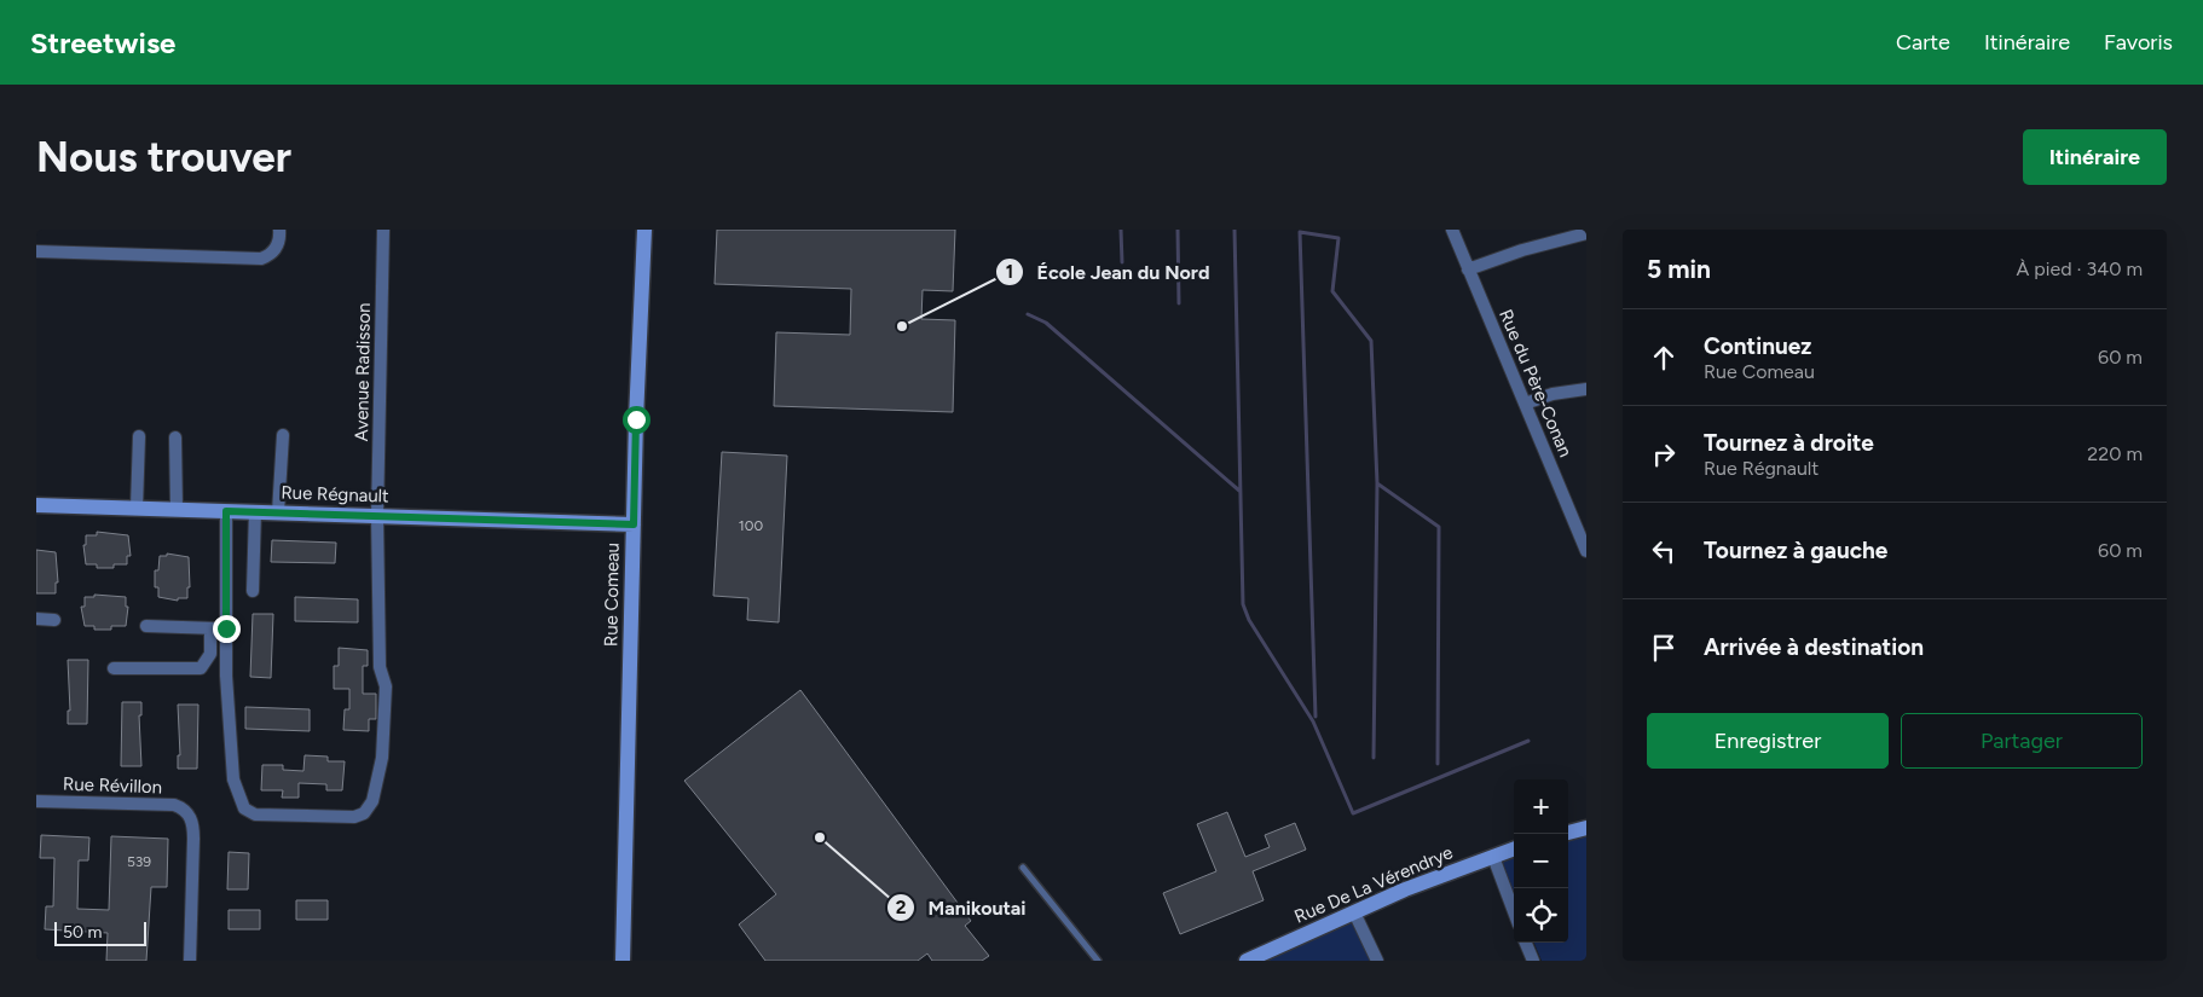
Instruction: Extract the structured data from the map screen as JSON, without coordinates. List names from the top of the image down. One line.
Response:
{"streets":{"street":["Avenue Radisson","Rue du Père-Conan","Rue Régnault","Rue Comeau","Rue Révillon","Rue De La Vérendrye"]},"crossings":[["Avenue Radisson","Rue Régnault"],["Rue Régnault","Rue Comeau"]],"places":["École Jean du Nord","Manikoutai"],"house_numbers":["100","539"],"scale_bar":"50 m","page":{"header":"Streetwise","nav":["Carte","Itinéraire","Favoris"],"buttons":["Itinéraire",["Enregistrer","Partager"]],"title":"Nous trouver","heading":["5 min","À pied · 340 m"],"list":[["Continuez","Rue Comeau","60 m"],["Tournez à droite","Rue Régnault","220 m"],["Tournez à gauche","60 m"],"Arrivée à destination"],"map_buttons":["+","−"],"scale":"50 m"}}
